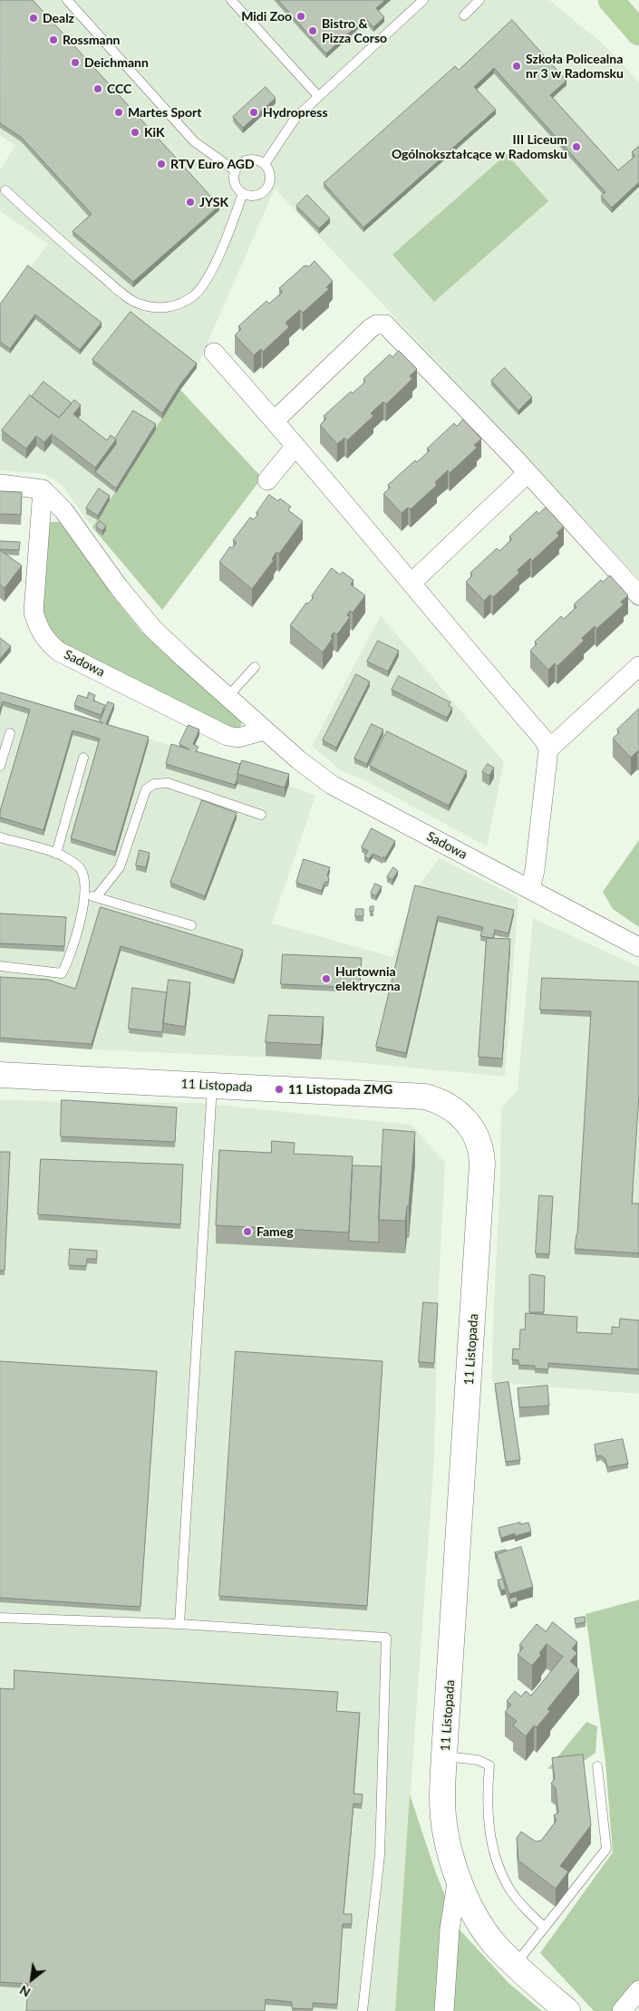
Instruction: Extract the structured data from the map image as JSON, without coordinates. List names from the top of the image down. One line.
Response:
{"streets":{"street":["Sadowa","11 Listopada"]},"places":["Midi Zoo","Dealz","Bistro & Pizza Corso","Rossmann","Deichmann","Szkoła Policealna nr 3 w Radomsku","CCC","Martes Sport","Hydropress","KiK","III Liceum Ogólnokształcące w Radomsku","RTV Euro AGD","JYSK","Hurtownia elektryczna","11 Listopada ZMG","Fameg"],"north":"bottom left"}
